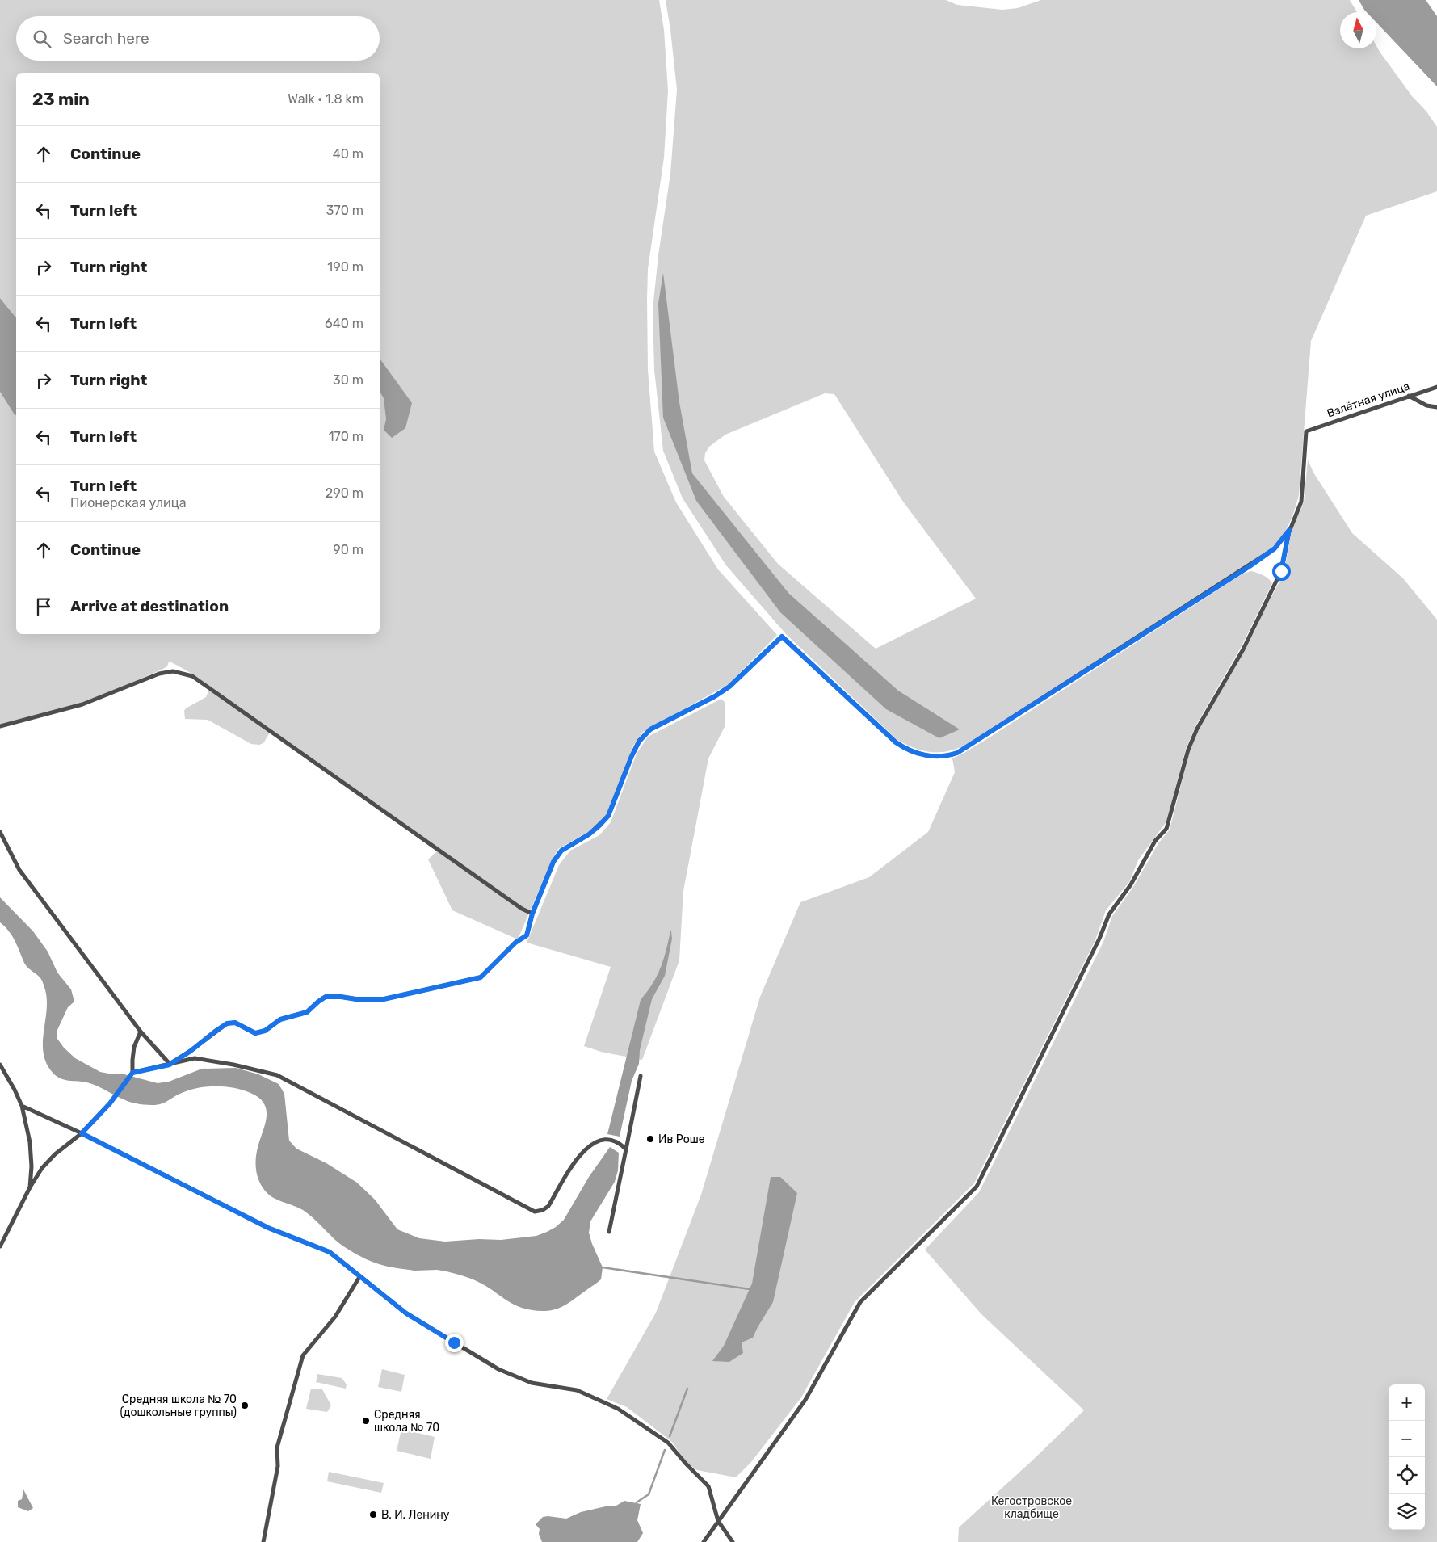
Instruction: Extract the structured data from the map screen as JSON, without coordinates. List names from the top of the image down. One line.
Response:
{"streets":{"street":["Взлётная улица"]},"parks":["Кегостровское кладбище"],"places":["Ив Роше","Средняя школа № 70 (дошкольные группы)","Средняя школа № 70","В. И. Ленину"],"north":"top","page":{"search":"Search here","heading":["23 min","Walk · 1.8 km"],"list":[["Continue","40 m"],["Turn left","370 m"],["Turn right","190 m"],["Turn left","640 m"],["Turn right","30 m"],["Turn left","170 m"],["Turn left","Пионерская улица","290 m"],["Continue","90 m"],"Arrive at destination"],"map_buttons":["+","−"]}}
